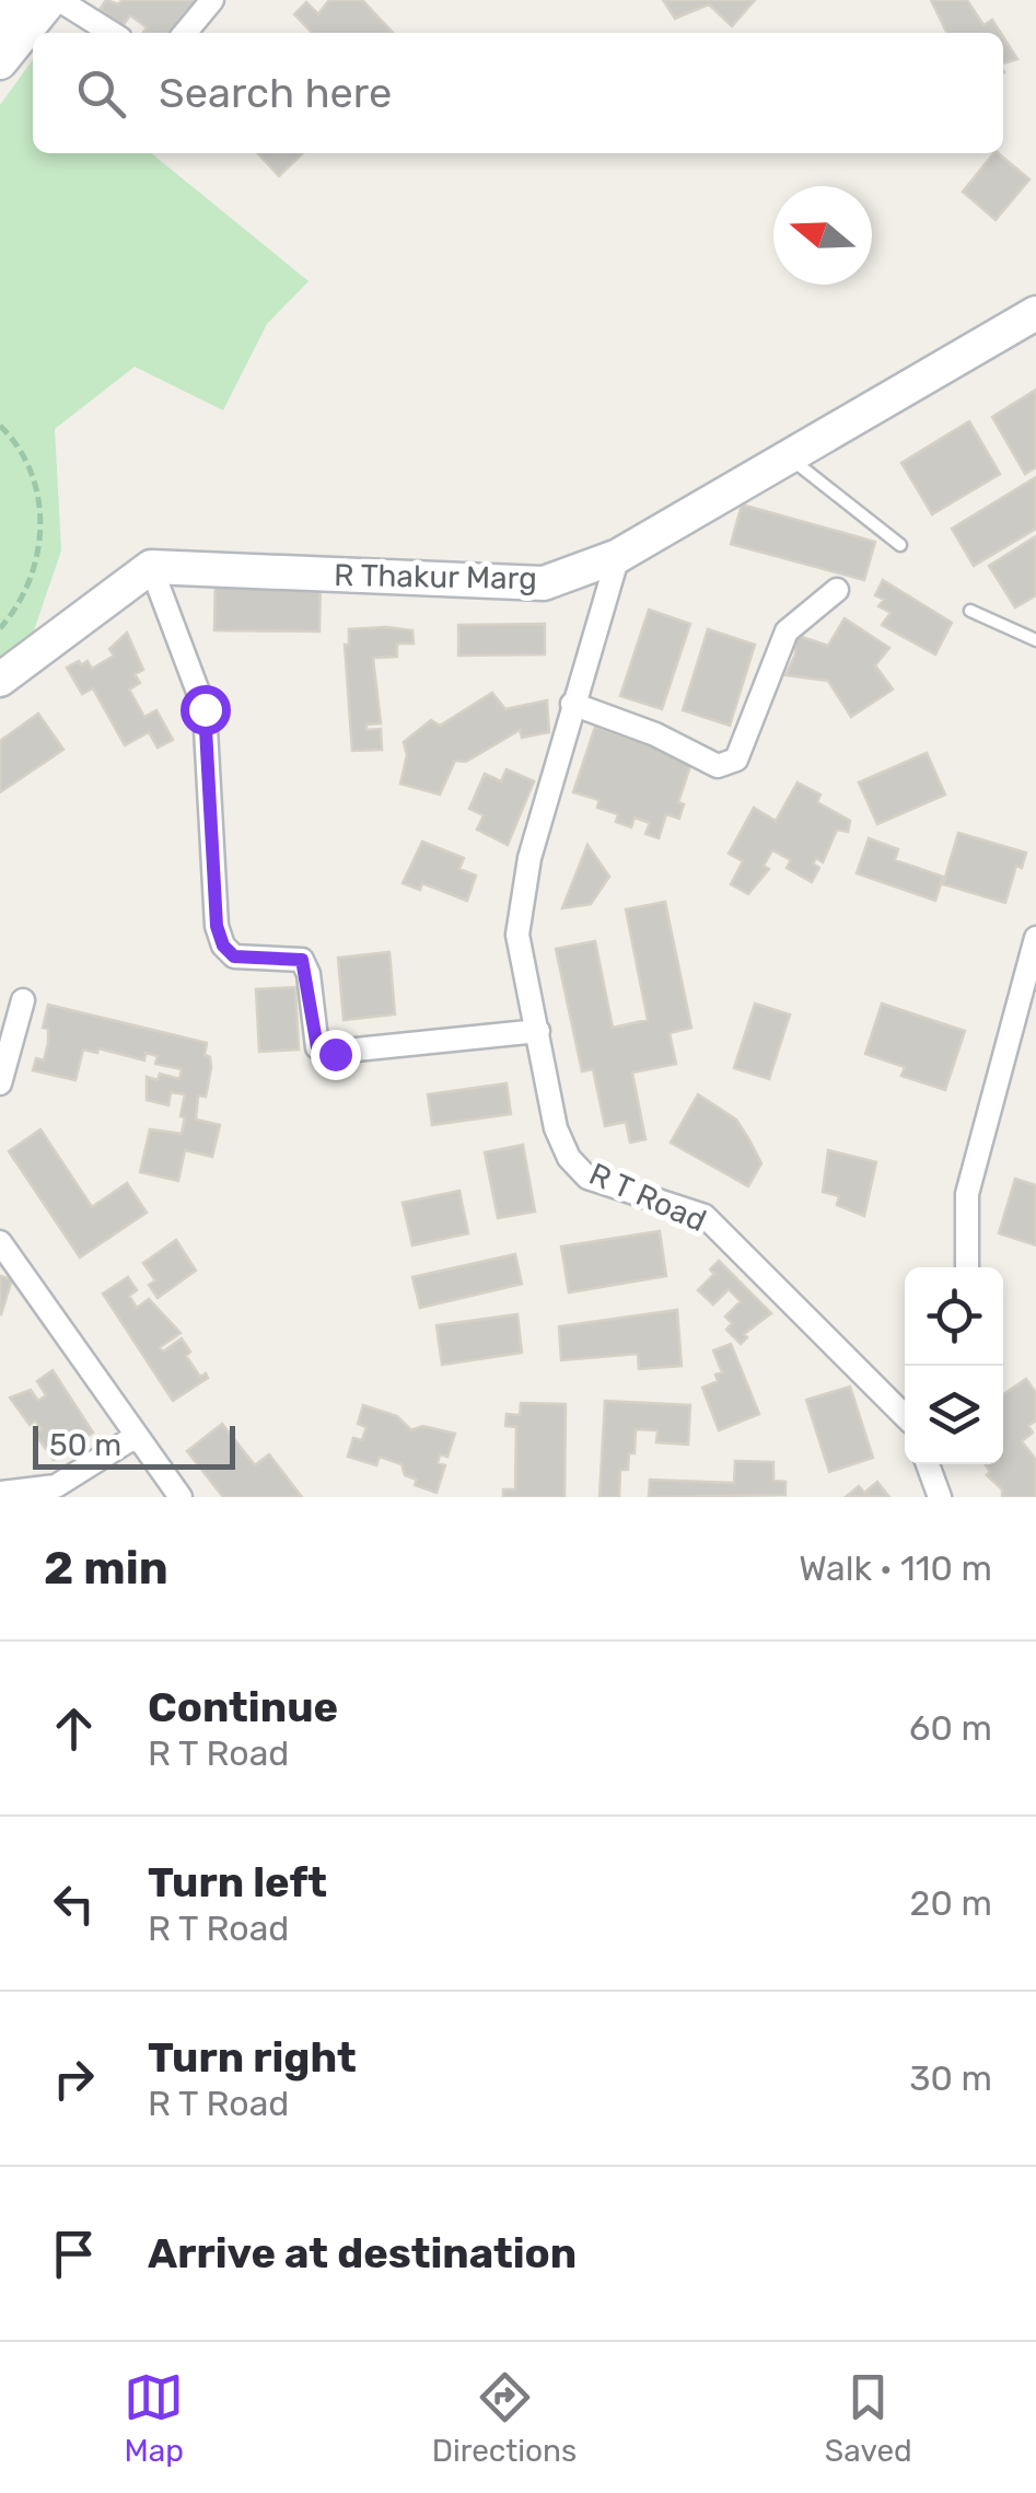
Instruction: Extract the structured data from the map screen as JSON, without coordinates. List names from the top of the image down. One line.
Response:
{"streets":{"street":["R Thakur Marg","R T Road"]},"scale_bar":"50 m","north":"left","page":{"search":"Search here","scale":"50 m","heading":["2 min","Walk · 110 m"],"list":[["Continue","R T Road","60 m"],["Turn left","R T Road","20 m"],["Turn right","R T Road","30 m"],"Arrive at destination"],"nav":["Map","Directions","Saved"]}}
